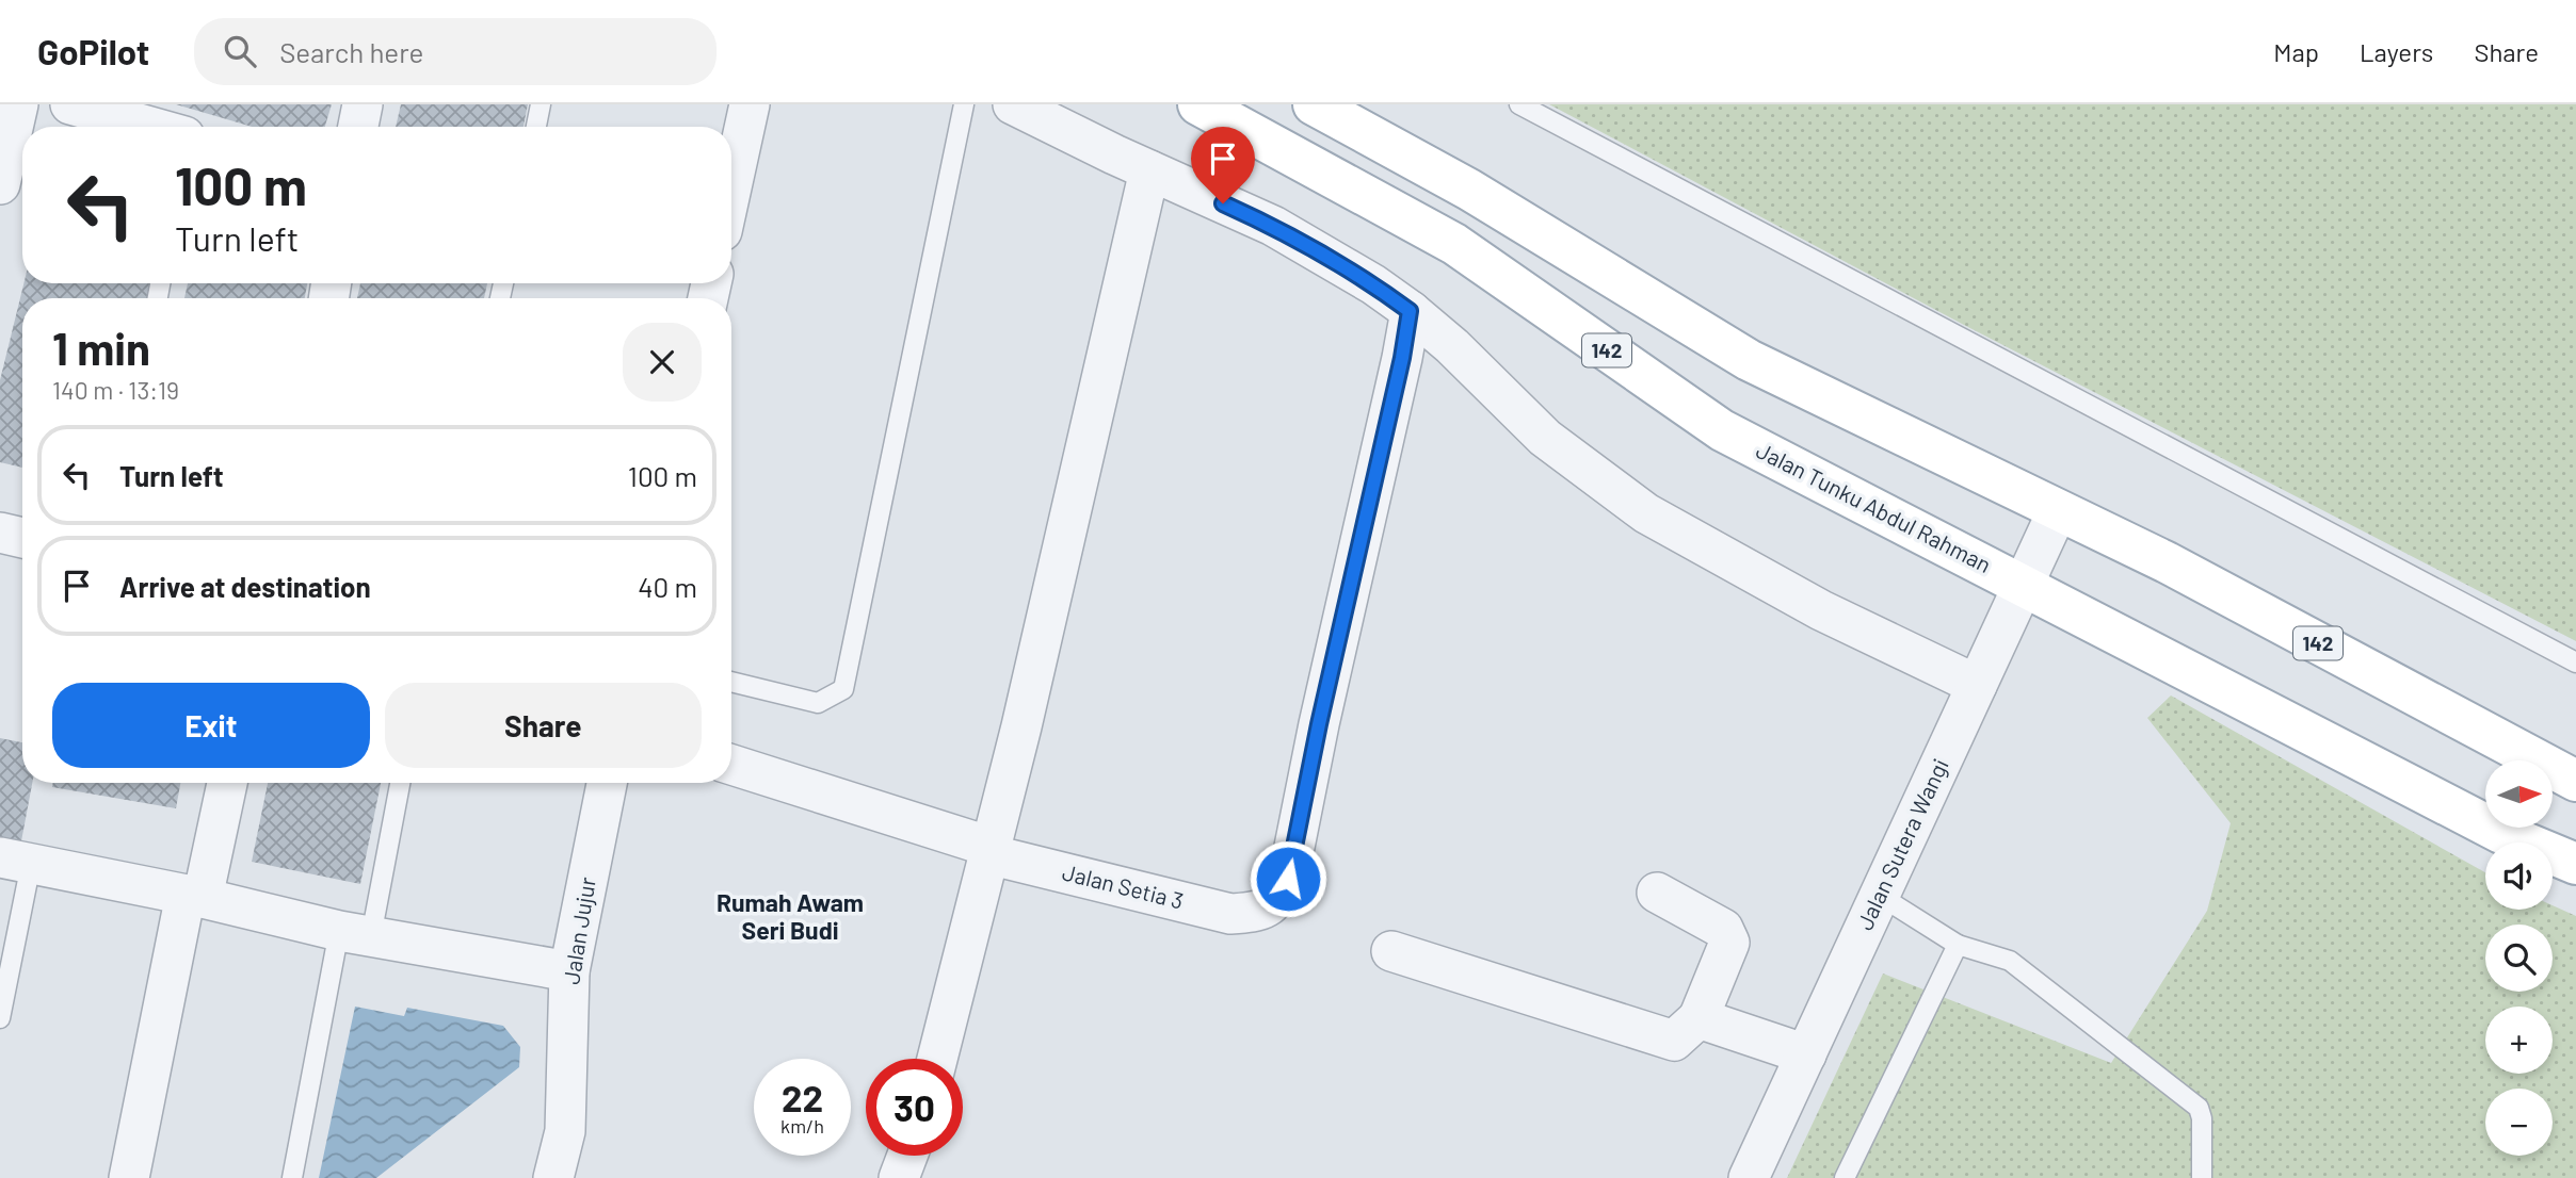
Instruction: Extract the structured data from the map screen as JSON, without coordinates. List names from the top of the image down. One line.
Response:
{"streets":{"main road":["142","Jalan Tunku Abdul Rahman"],"street":["Jalan Sutera Wangi","Jalan Setia 3","Jalan Jujur"]},"crossings":[["142","Jalan Sutera Wangi"],["Jalan Tunku Abdul Rahman","Jalan Sutera Wangi"]],"districts":["Rumah Awam Seri Budi"],"north":"right","page":{"header":"GoPilot","search":"Search here","nav":["Map","Layers","Share"],"turn":["100 m","Turn left"],"heading":["1 min","140 m · 13:19"],"list":[{"name":"Turn left","value":"100 m"},{"name":"Arrive at destination","value":"40 m"}],"buttons":["Exit","Share"],"map_buttons":["+","−"],"speed":"22 km/h","limit":"30"}}
